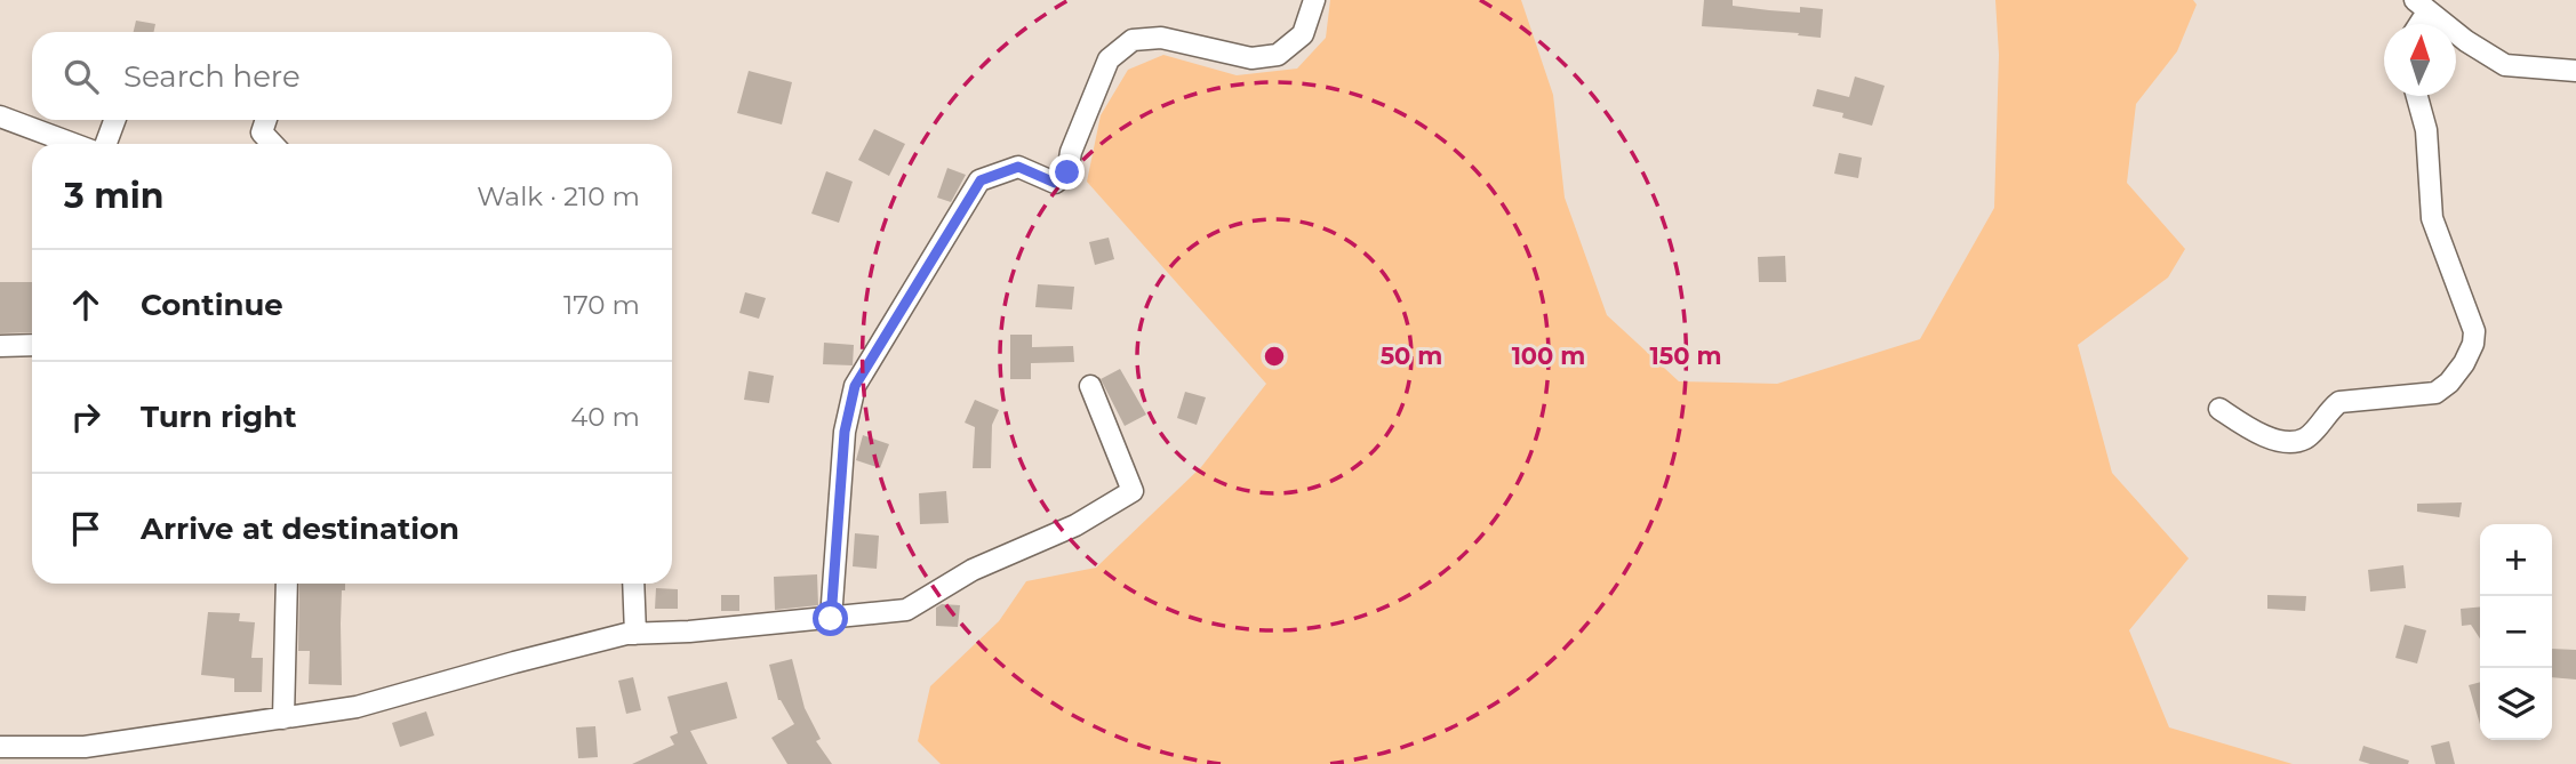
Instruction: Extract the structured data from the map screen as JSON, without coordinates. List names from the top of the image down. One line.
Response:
{"north":"top","page":{"search":"Search here","heading":["3 min","Walk · 210 m"],"list":[["Continue","170 m"],["Turn right","40 m"],"Arrive at destination"],"map_buttons":["+","−"]},"rings":["50 m","100 m","150 m"]}
